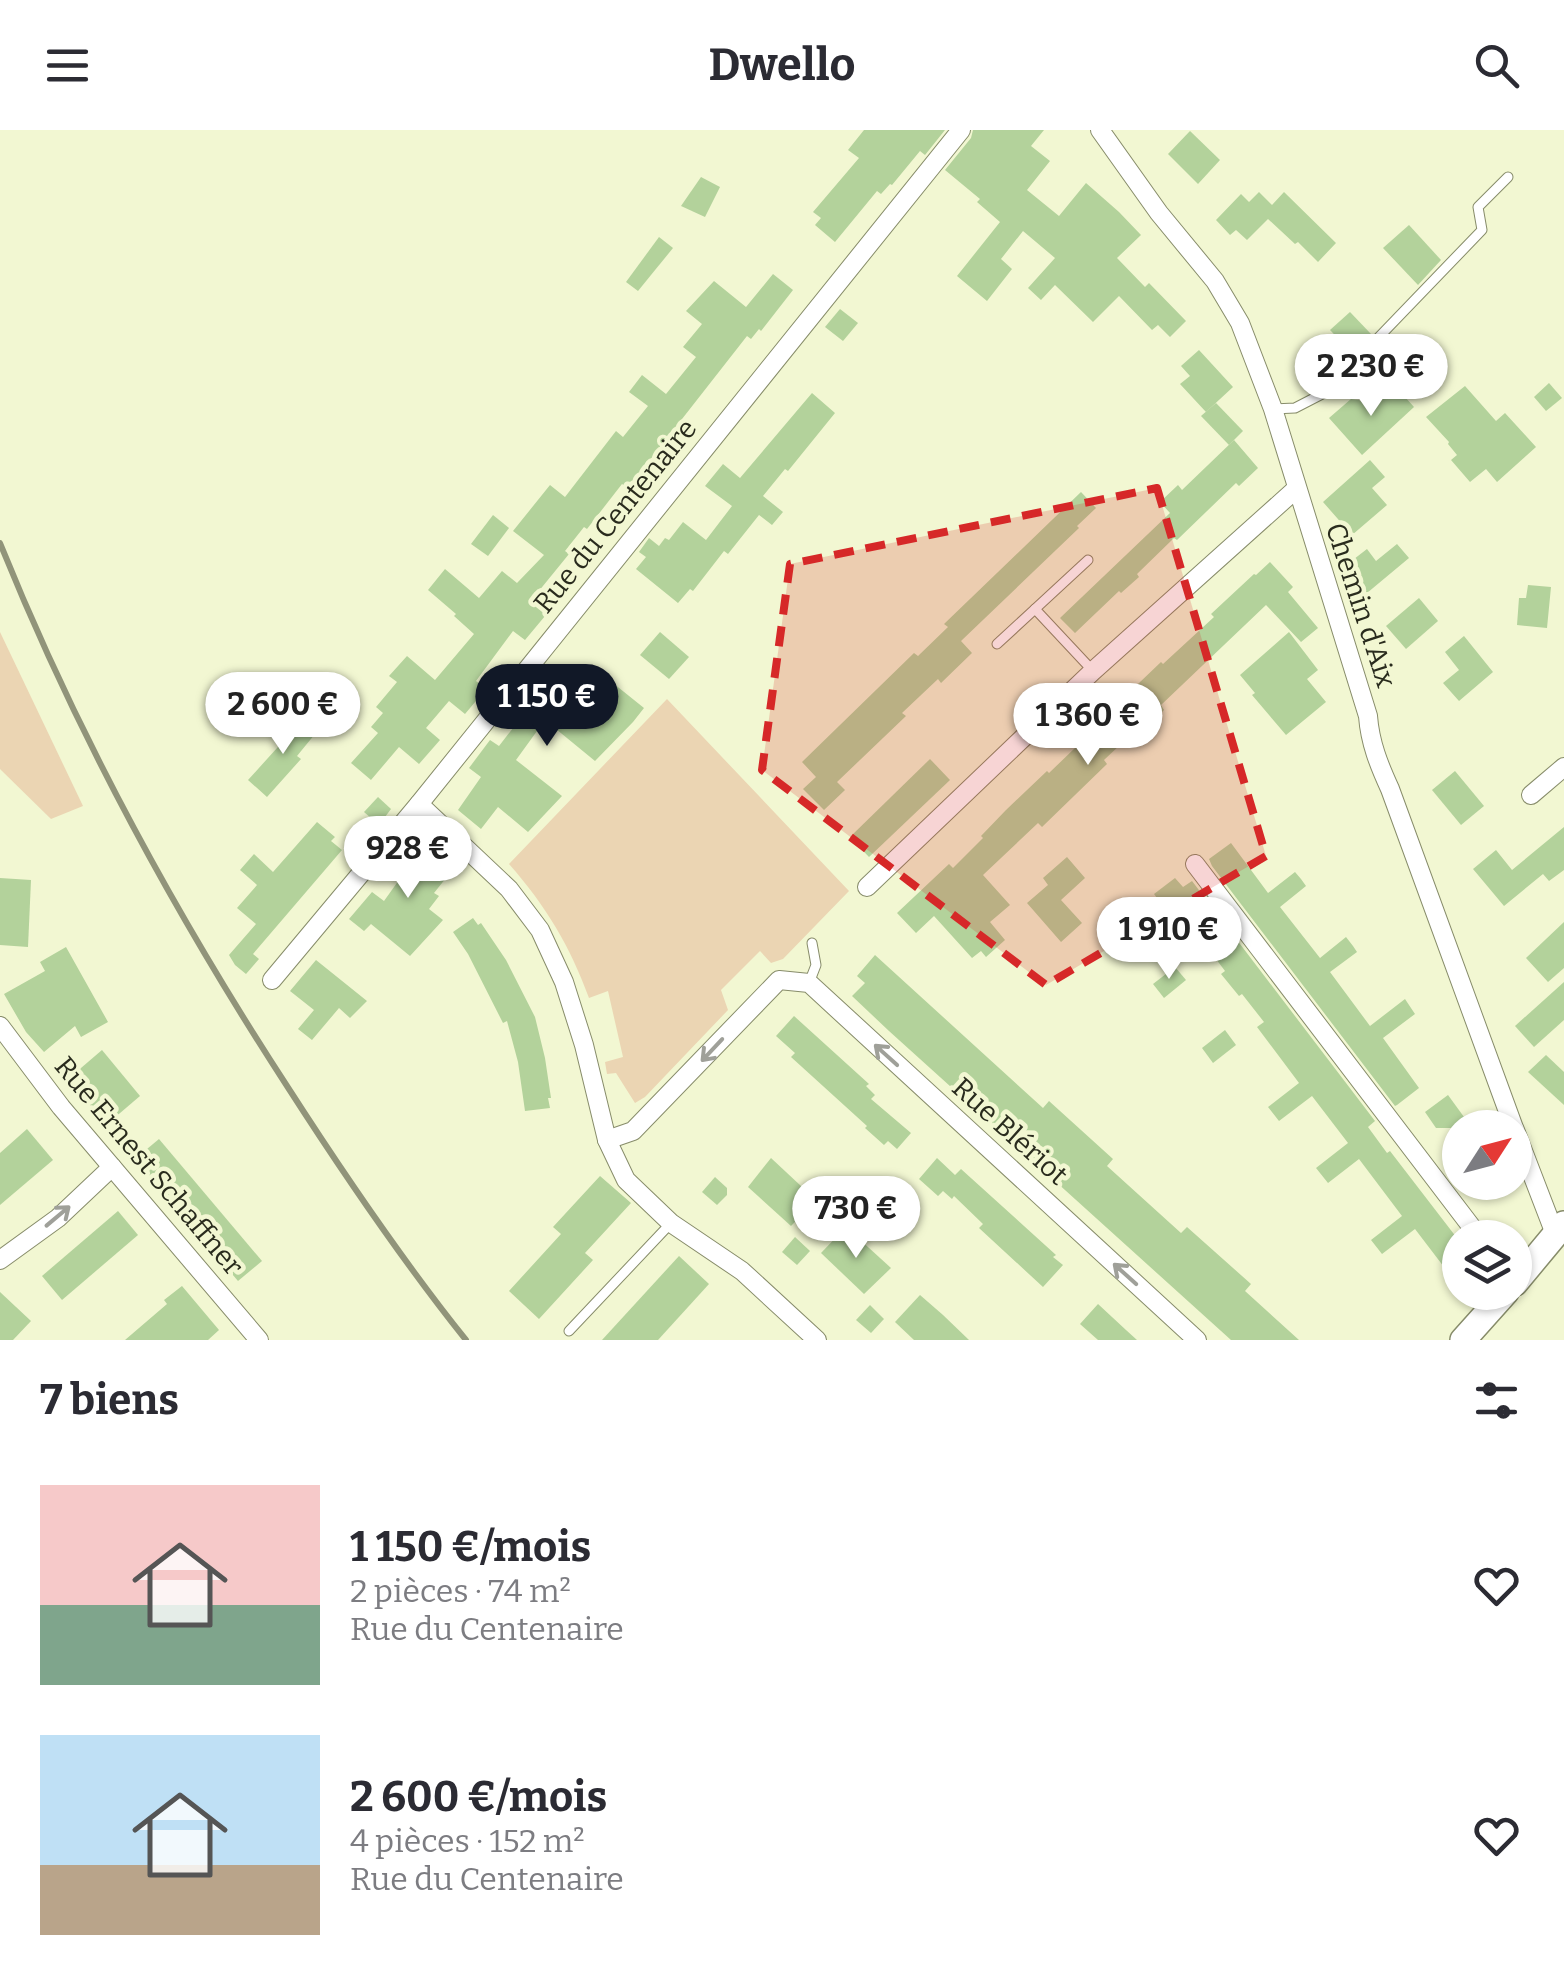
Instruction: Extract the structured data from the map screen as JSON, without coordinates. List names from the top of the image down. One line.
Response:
{"streets":{"street":["Rue du Centenaire","Chemin d'Aix","Rue Blériot","Rue Ernest Schaffner"]},"one_way":["Rue Blériot"],"north":"top right","page":{"header":"Dwello","price":["2 230 €","1 150 €","2 600 €","1 360 €","928 €","1 910 €","730 €"],"heading":"7 biens","list":[{"name":"1 150 €/mois","note":"2 pièces · 74 m² · Rue du Centenaire"},{"name":"2 600 €/mois","note":"4 pièces · 152 m² · Rue du Centenaire"}]}}
